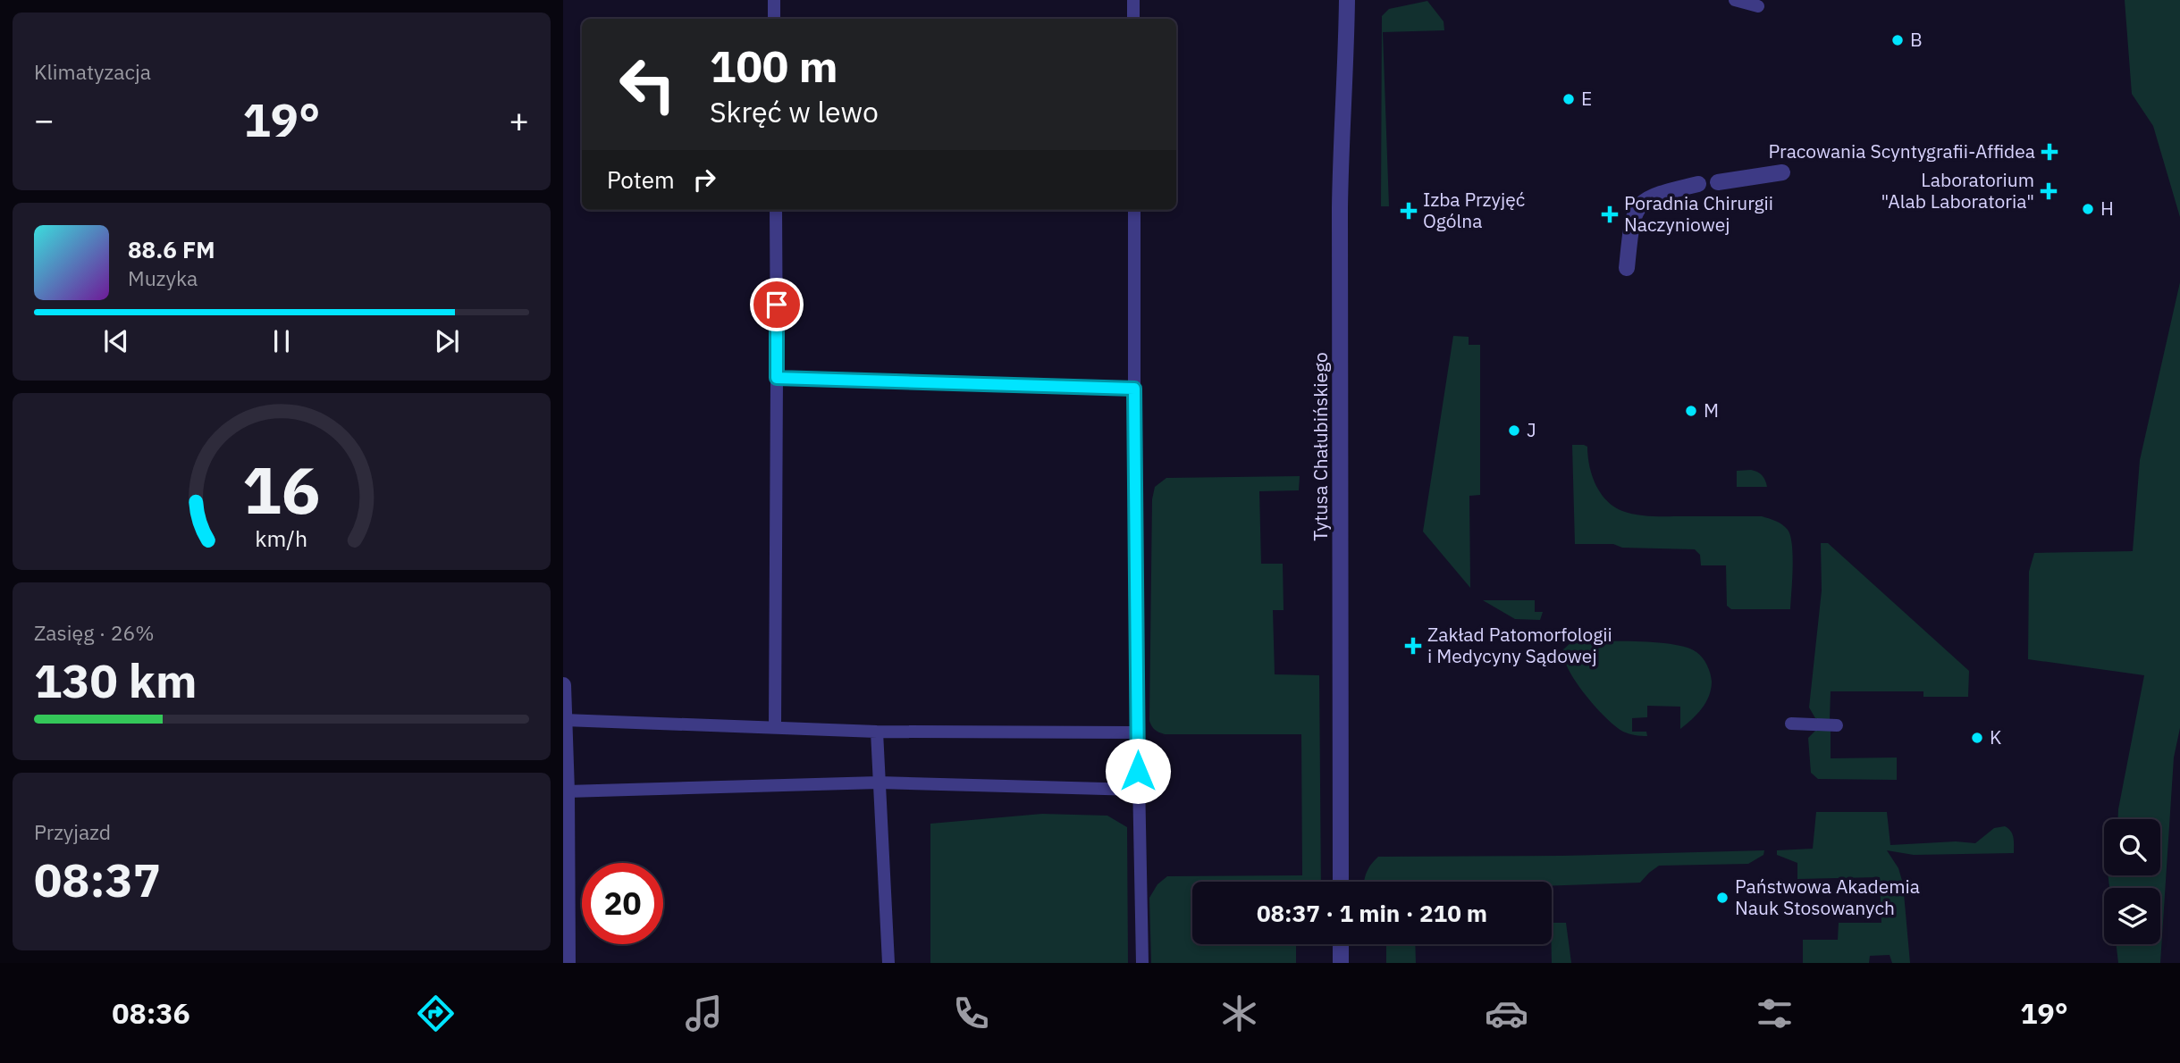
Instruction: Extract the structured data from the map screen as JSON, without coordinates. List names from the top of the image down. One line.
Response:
{"streets":{"street":["Tytusa Chałubińskiego"]},"places":{"other":["B","E","H","M","J","K","Państwowa Akademia Nauk Stosowanych"],"health":["Pracowania Scyntygrafii-Affidea","Laboratorium \"Alab Laboratoria\"","Izba Przyjęć Ogólna","Poradnia Chirurgii Naczyniowej","Zakład Patomorfologii i Medycyny Sądowej"]},"page":{"tile":["Klimatyzacja",["Zasięg · 26%","130 km"],["Przyjazd","08:37"]],"turn":["100 m","Skręć w lewo"],"heat":["−","19°","+"],"then":"Potem","song":["88.6 FM","Muzyka"],"limit":"20","trip":"08:37 · 1 min · 210 m","tabs":["08:36","19°"],"gauge":["16","km/h"]}}
